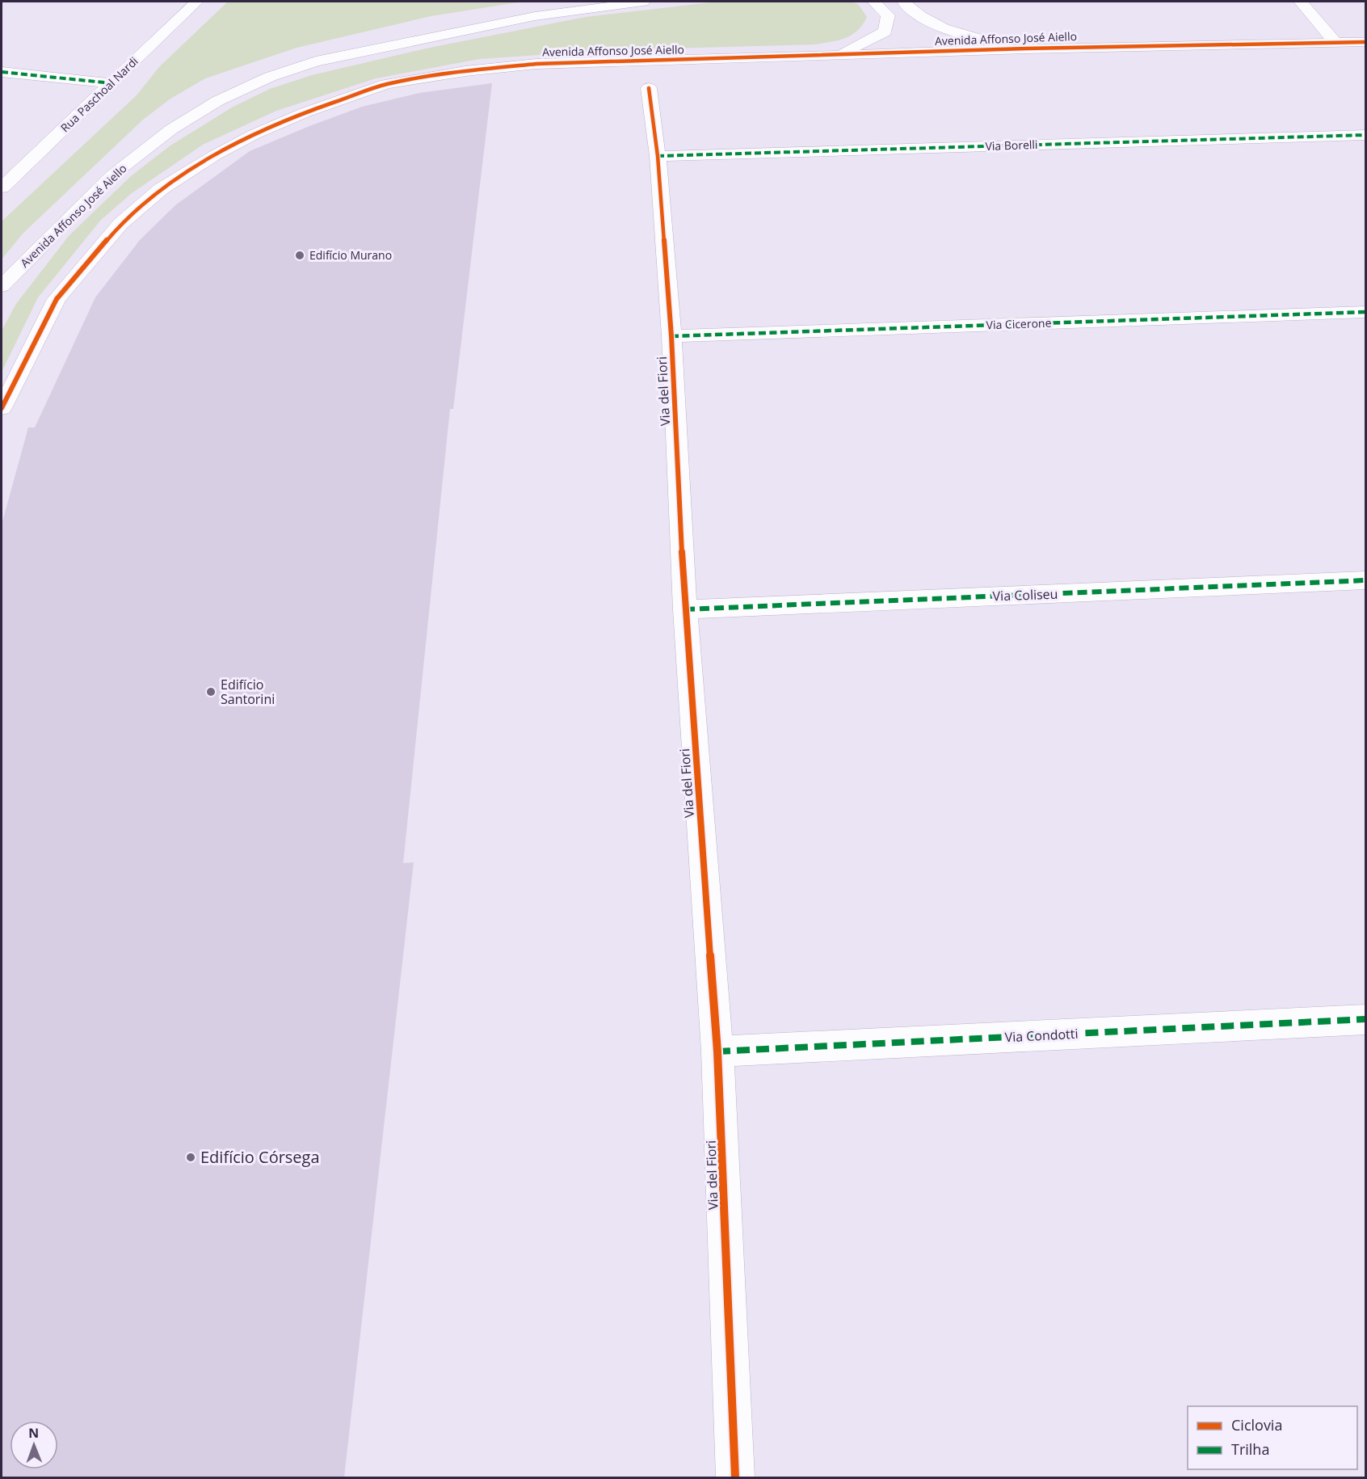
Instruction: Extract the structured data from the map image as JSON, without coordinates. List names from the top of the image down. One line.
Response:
{"streets":{"street":["Avenida Affonso José Aiello","Rua Paschoal Nardi","Via Borelli","Via Cicerone","Via del Fiori","Via Coliseu","Via Condotti"]},"crossings":[["Via Borelli","Via del Fiori"],["Via Cicerone","Via del Fiori"],["Via del Fiori","Via Coliseu"],["Via del Fiori","Via Condotti"]],"places":["Edifício Murano","Edifício Santorini","Edifício Córsega"],"legend":["Ciclovia","Trilha"],"north":"top"}
